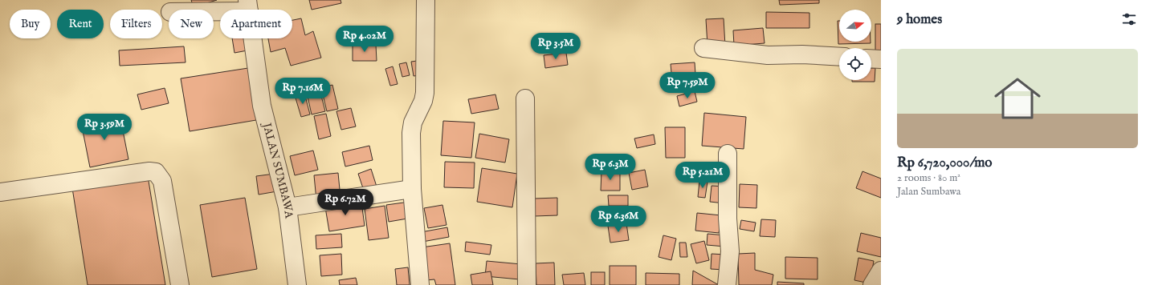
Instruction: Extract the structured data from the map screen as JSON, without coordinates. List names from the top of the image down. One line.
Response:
{"streets":{"street":["JALAN SUMBAWA"]},"north":"right","page":{"heading":"9 homes","chip":["Buy","Rent","Filters","New","Apartment"],"price":["Rp 4.02M","Rp 3.5M","Rp 7.59M","Rp 7.16M","Rp 3.59M","Rp 6.3M","Rp 5.21M","Rp 6.72M","Rp 6.36M"],"list":[{"name":"Rp 6,720,000/mo","note":"2 rooms · 80 m² · Jalan Sumbawa"}]}}
